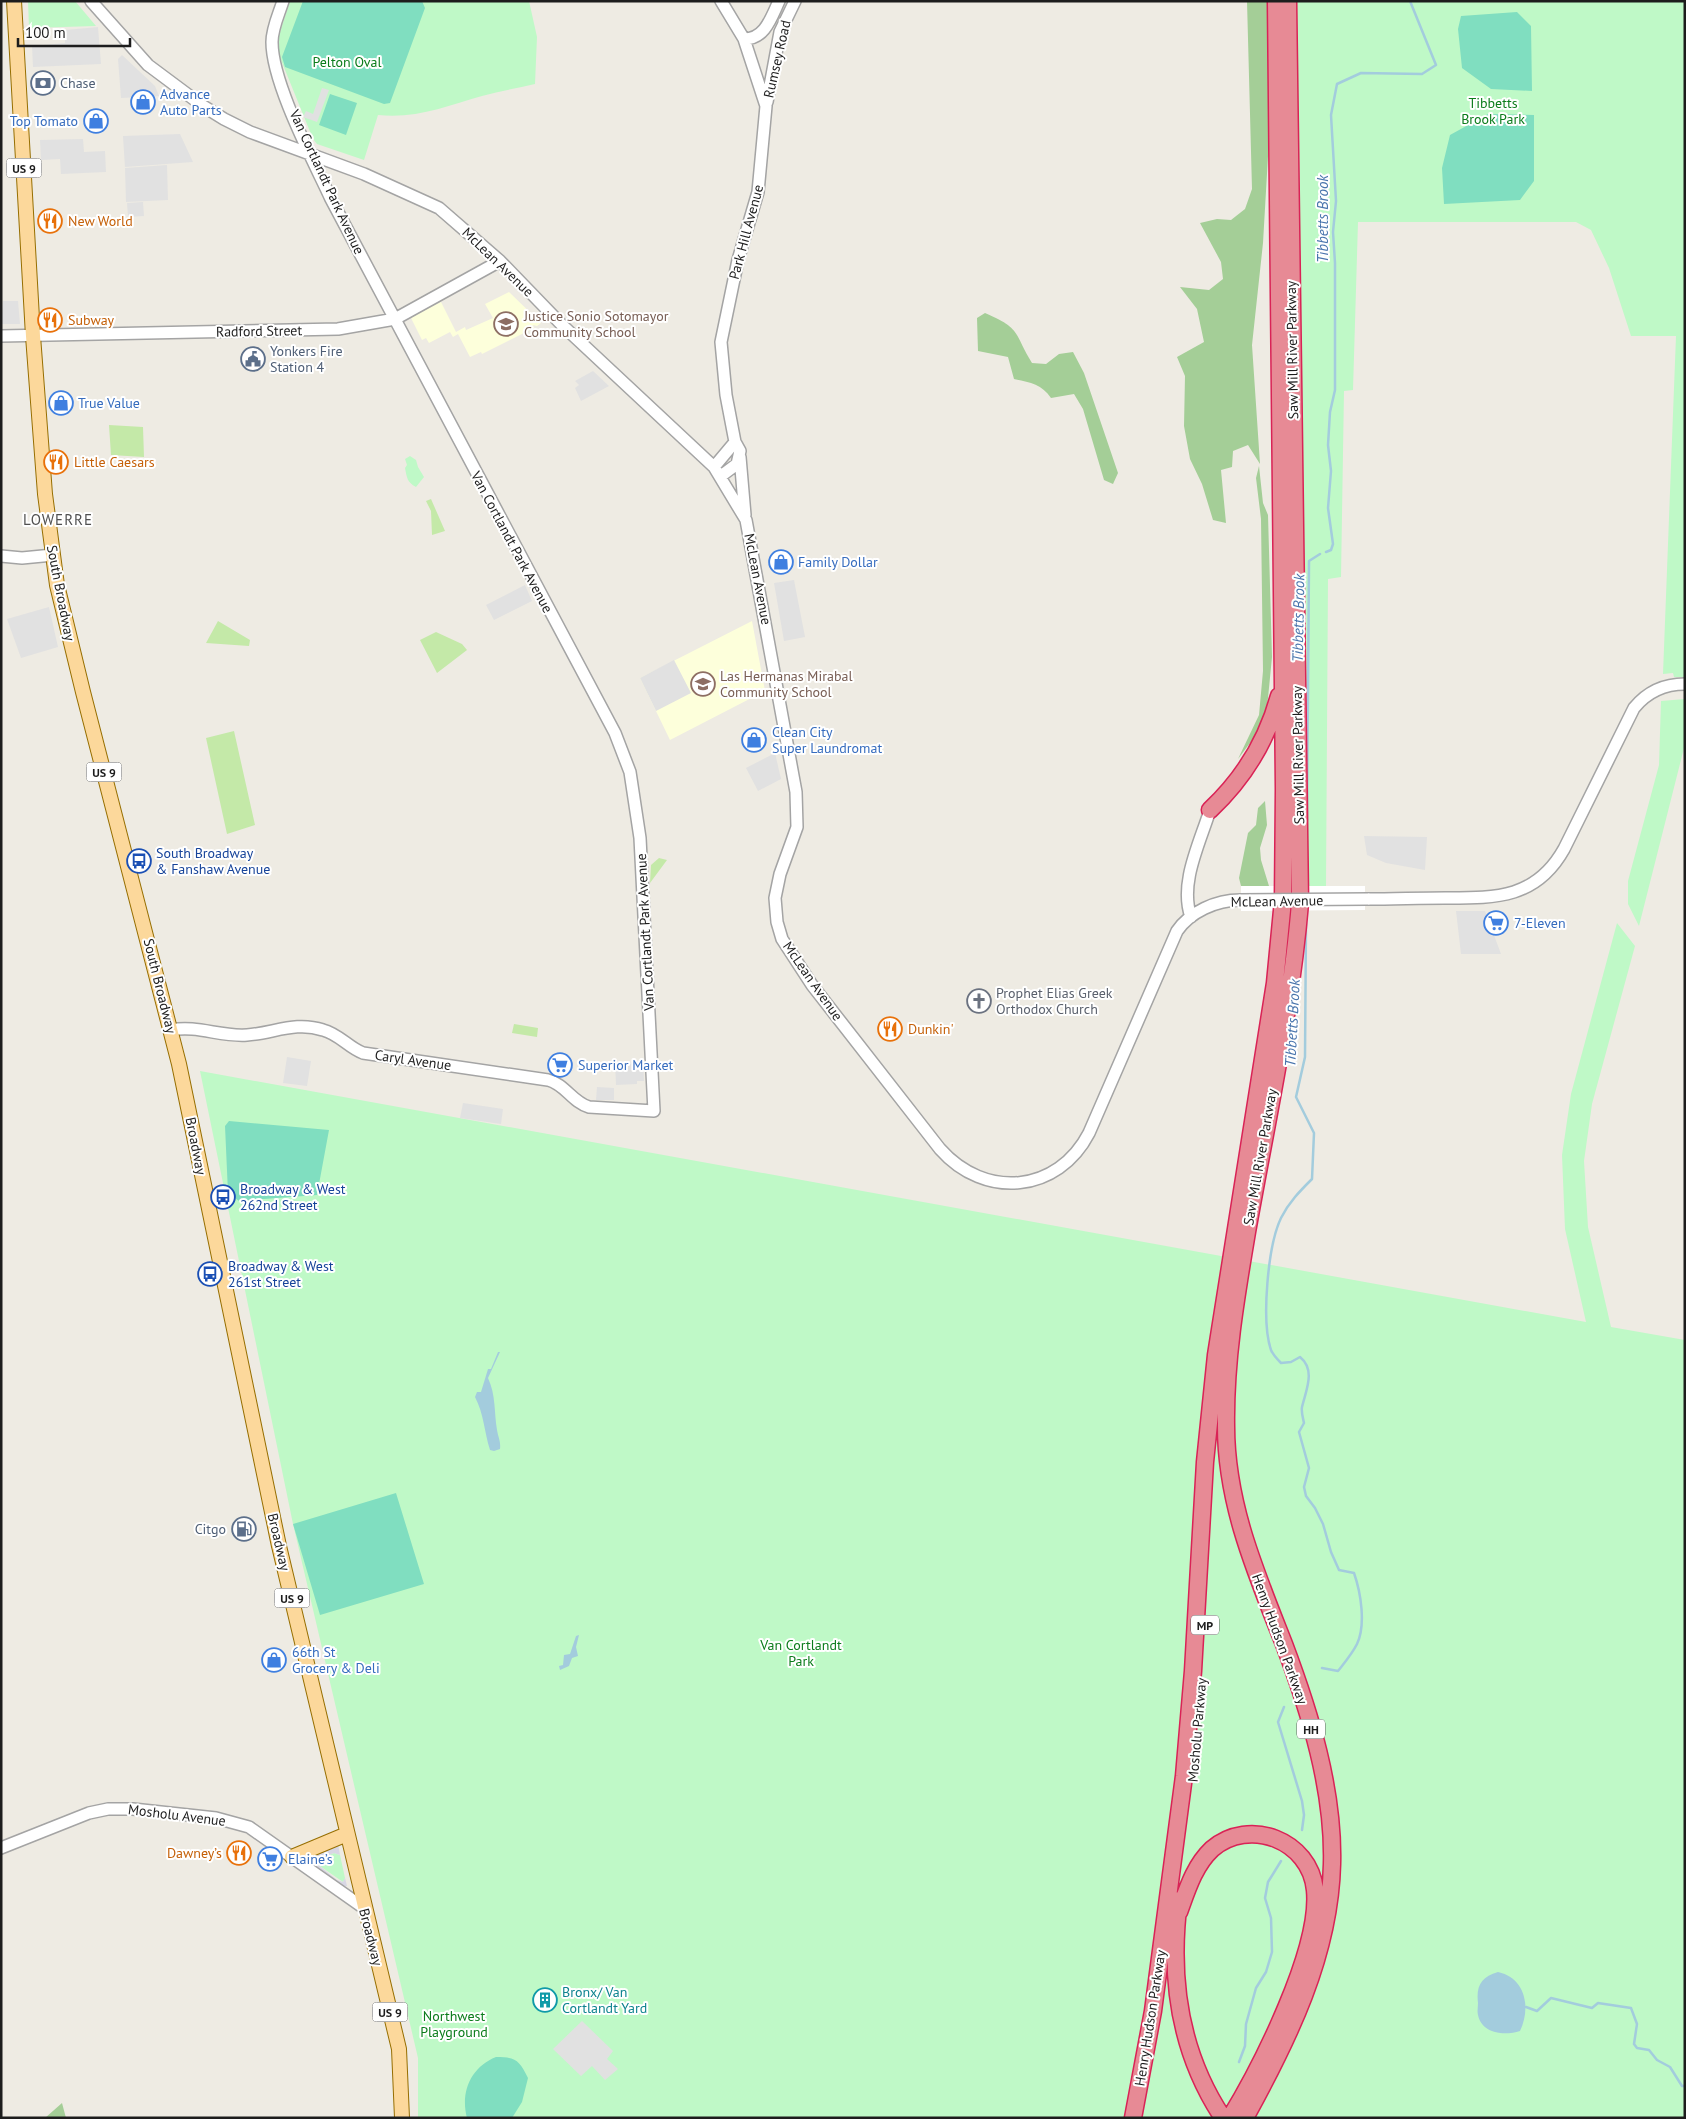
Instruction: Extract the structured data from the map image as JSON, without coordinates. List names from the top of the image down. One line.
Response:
{"streets":{"highway":["Saw Mill River Parkway","MP","Henry Hudson Parkway","HH","Mosholu Parkway"],"main road":["US 9","South Broadway","Broadway"],"street":["Rumsey Road","Van Cortlandt Park Avenue","Park Hill Avenue","McLean Avenue","Radford Street","Caryl Avenue","Mosholu Avenue"]},"crossings":[["Rumsey Road","Park Hill Avenue"],["Van Cortlandt Park Avenue","McLean Avenue"],["Van Cortlandt Park Avenue","Radford Street"],["Van Cortlandt Park Avenue","Caryl Avenue"],["Park Hill Avenue","McLean Avenue"],["McLean Avenue","Radford Street"],["Radford Street","South Broadway"],["Saw Mill River Parkway","Henry Hudson Parkway"],["South Broadway","Caryl Avenue"],["South Broadway","Broadway"],["Broadway","Mosholu Avenue"],["Henry Hudson Parkway","Mosholu Parkway"]],"districts":["LOWERRE"],"water":["Tibbetts Brook"],"parks":["Pelton Oval","Tibbetts Brook Park","Van Cortlandt Park","Northwest Playground"],"places":{"bank":["Chase"],"shop":["Advance Auto Parts","Top Tomato","True Value","Family Dollar","Clean City Super Laundromat","66th St Grocery & Deli"],"restaurant":["New World","Subway","Little Caesars","Dunkin'","Dawney’s"],"school or university":["Justice Sonio Sotomayor Community School","Las Hermanas Mirabal Community School"],"public building":["Yonkers Fire Station 4"],"bus stop":["South Broadway & Fanshaw Avenue","Broadway & West 262nd Street","Broadway & West 261st Street"],"supermarket":["7-Eleven","Superior Market","Elaine’s"],"church":["Prophet Elias Greek Orthodox Church"],"fuel station":["Citgo"],"building":["Bronx/ Van Cortlandt Yard"]},"scale_bar":"100 m"}
